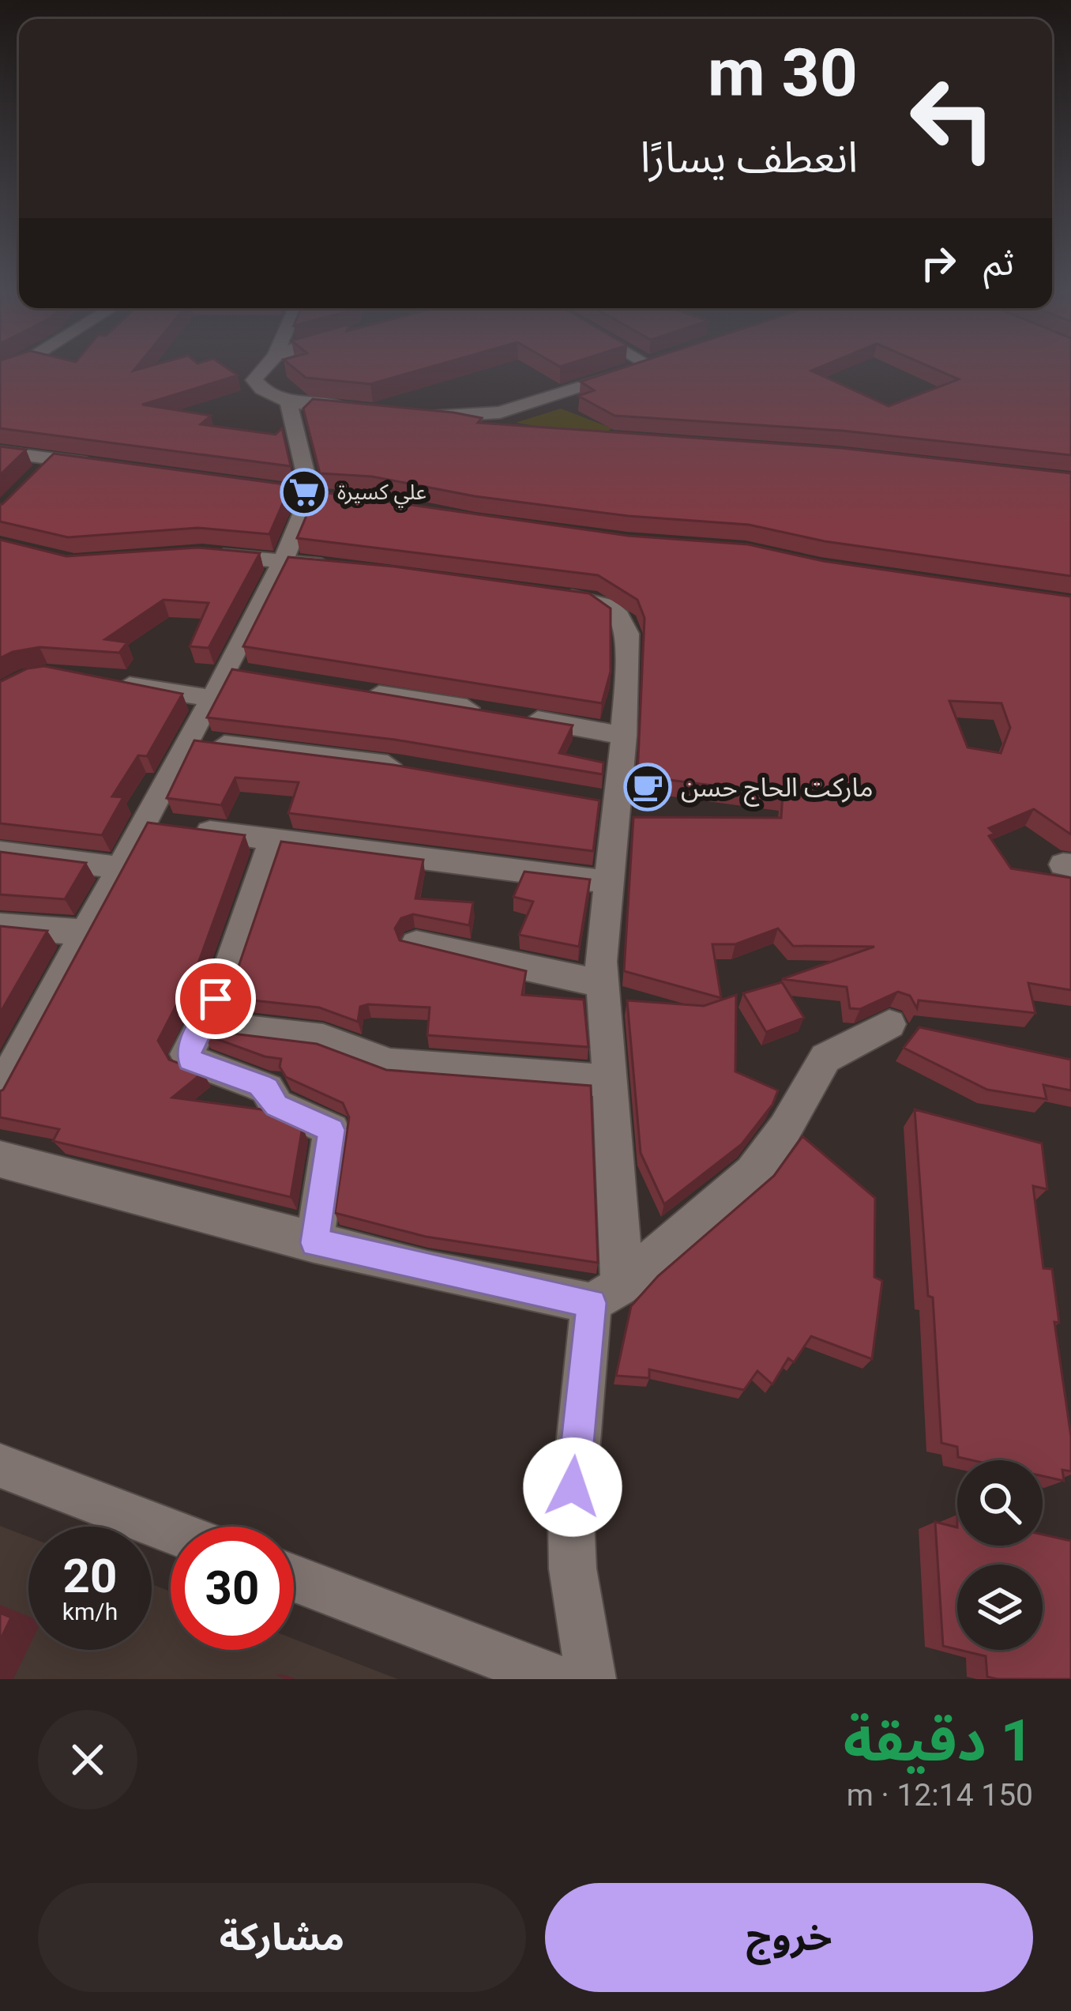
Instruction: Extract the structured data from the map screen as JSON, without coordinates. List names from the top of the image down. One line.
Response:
{"places":{"supermarket":["علي كسيرة"],"cafe":["ماركت الحاج حسن"]},"page":{"turn":["30 m","انعطف يسارًا"],"then":"ثم","speed":"20 km/h","limit":"30","heading":["1 دقيقة","150 m · 12:14"],"buttons":["خروج","مشاركة"]}}
